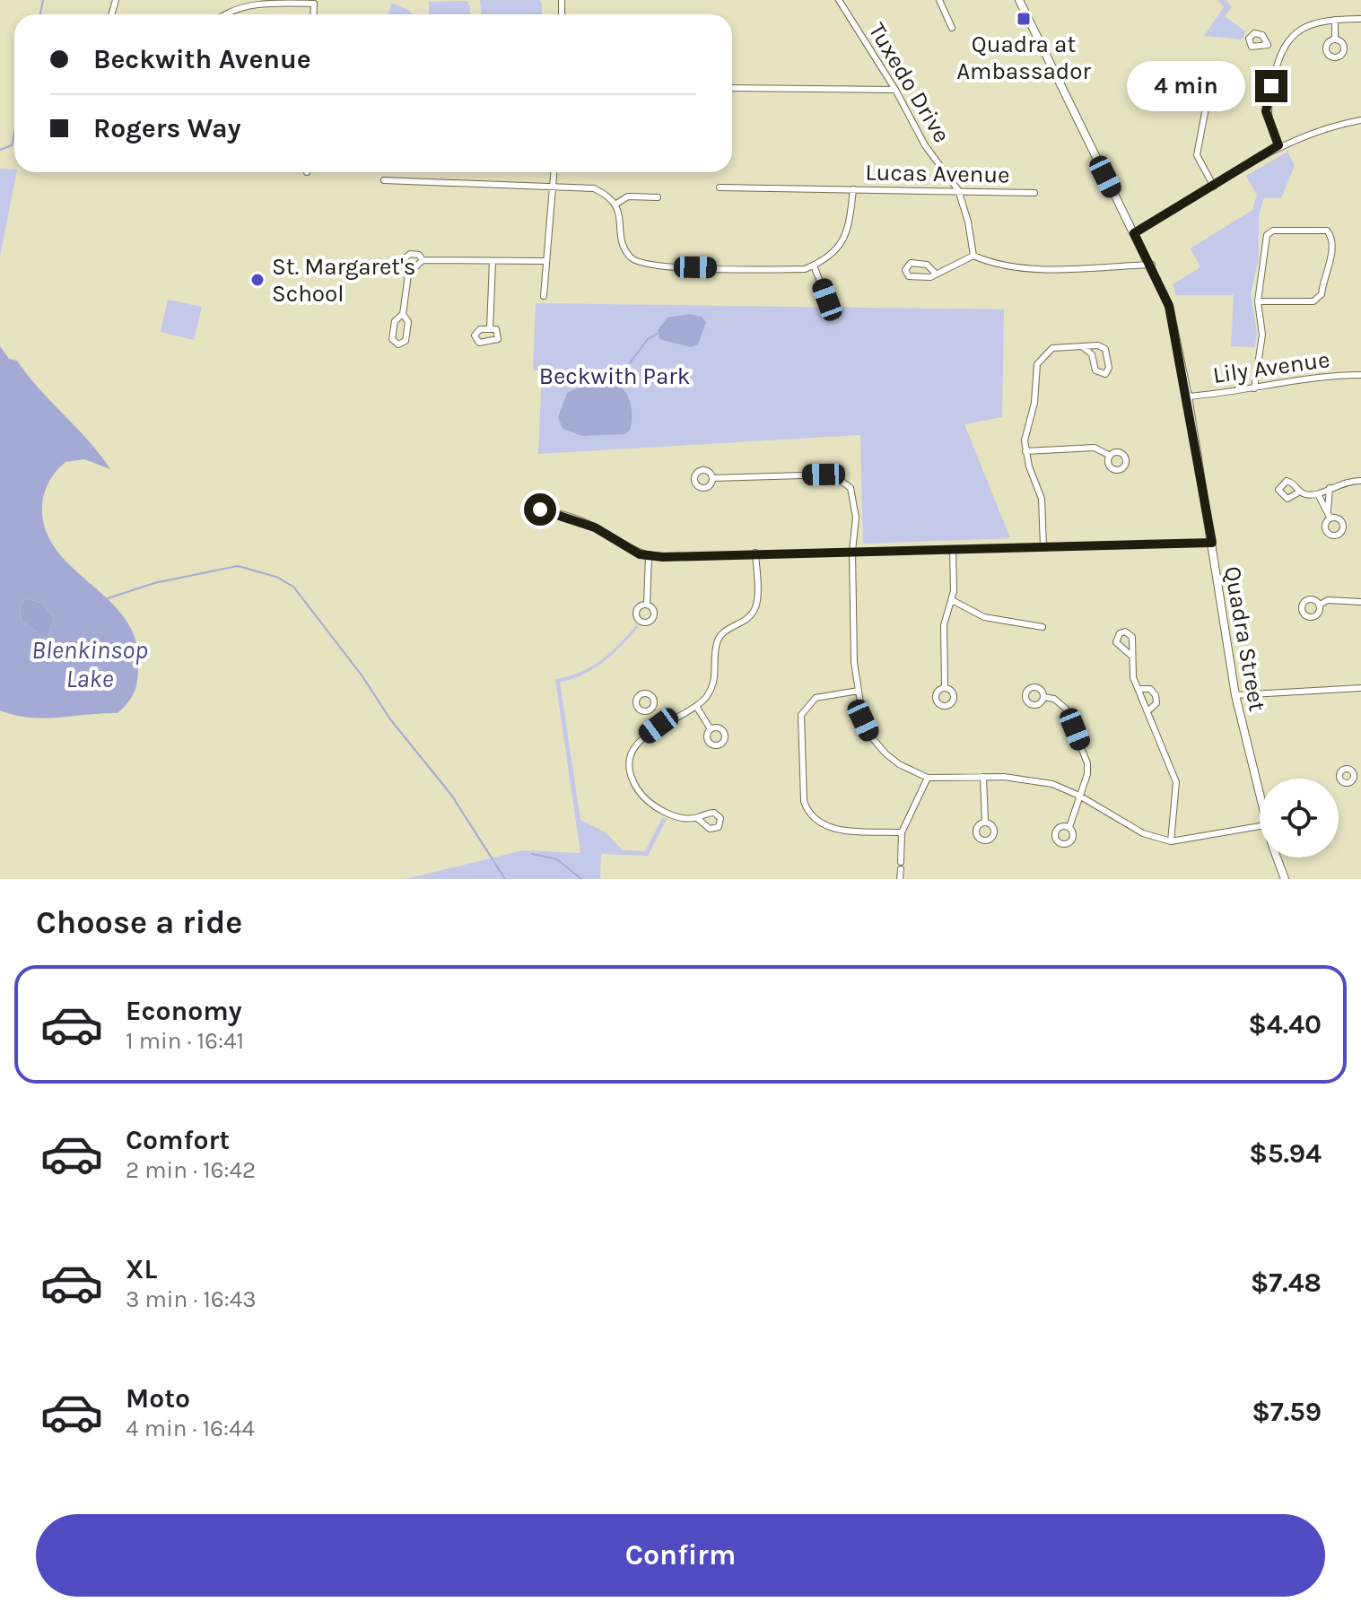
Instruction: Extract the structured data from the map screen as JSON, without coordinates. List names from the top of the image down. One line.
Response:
{"streets":{"main road":["Quadra Street"],"street":["Tuxedo Drive","Lucas Avenue","Lily Avenue"]},"crossings":[["Tuxedo Drive","Lucas Avenue"],["Lily Avenue","Quadra Street"]],"water":["Blenkinsop Lake"],"parks":["Beckwith Park"],"places":{"transit":["Quadra at Ambassador"],"other":["St. Margaret's School"]},"page":{"banner":["Beckwith Avenue","Rogers Way"],"bubble":"4 min","heading":"Choose a ride","list":[{"name":"Economy","note":"1 min · 16:41","value":"$4.40"},{"name":"Comfort","note":"2 min · 16:42","value":"$5.94"},{"name":"XL","note":"3 min · 16:43","value":"$7.48"},{"name":"Moto","note":"4 min · 16:44","value":"$7.59"}],"buttons":"Confirm"}}
